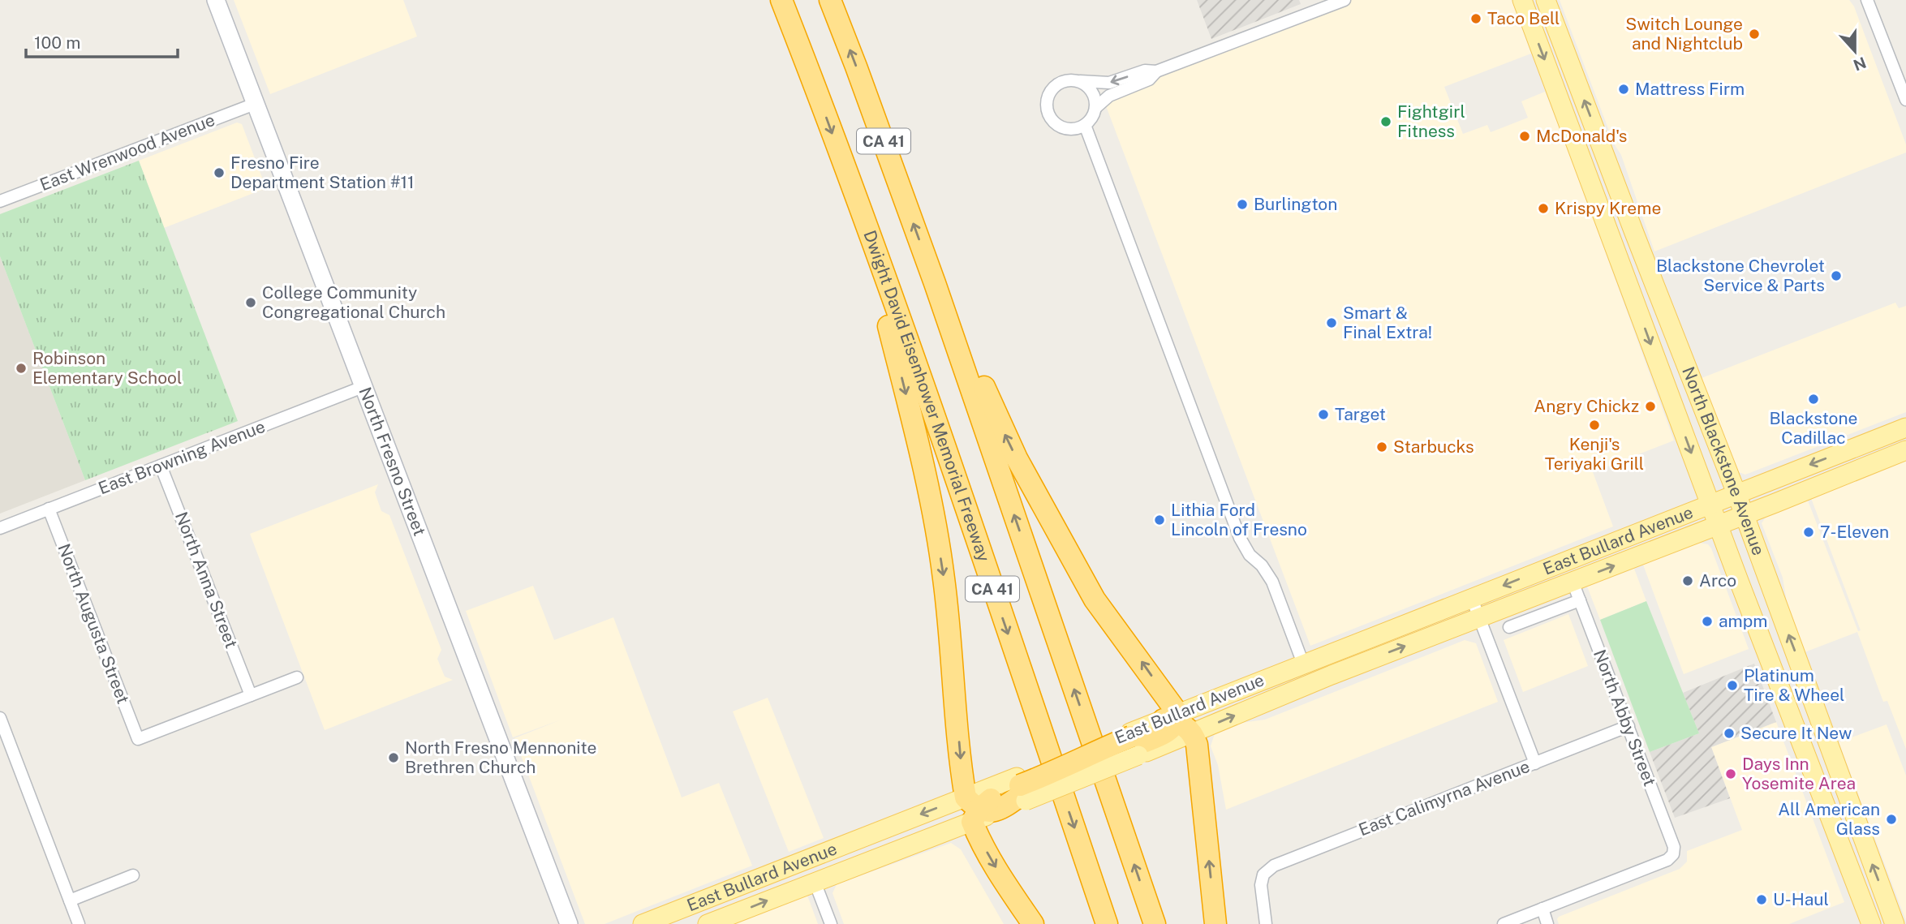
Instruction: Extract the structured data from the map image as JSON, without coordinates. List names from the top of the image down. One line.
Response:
{"streets":{"highway":["CA 41","Dwight David Eisenhower Memorial Freeway"],"main road":["North Blackstone Avenue","North Fresno Street","East Bullard Avenue"],"street":["East Wrenwood Avenue","East Browning Avenue","North Anna Street","North Augusta Street","North Abby Street","East Calimyrna Avenue"]},"crossings":[["East Wrenwood Avenue","North Fresno Street"],["East Browning Avenue","North Fresno Street"],["East Browning Avenue","North Anna Street"],["East Browning Avenue","North Augusta Street"],["North Blackstone Avenue","East Bullard Avenue"],["East Bullard Avenue","North Abby Street"],["North Anna Street","North Augusta Street"],["North Abby Street","East Calimyrna Avenue"]],"places":["Taco Bell","Switch Lounge and Nightclub","Mattress Firm","Fightgirl Fitness","McDonald's","Fresno Fire Department Station #11","Burlington","Krispy Kreme","Blackstone Chevrolet Service & Parts","College Community Congregational Church","Smart & Final Extra!","Robinson Elementary School","Blackstone Cadillac","Angry Chickz","Target","Kenji's Teriyaki Grill","Starbucks","Lithia Ford Lincoln of Fresno","7-Eleven","Arco","ampm","Platinum Tire & Wheel","Secure It New","North Fresno Mennonite Brethren Church","Days Inn Yosemite Area","All American Glass","U-Haul"],"scale_bar":"100 m","north":"bottom"}
